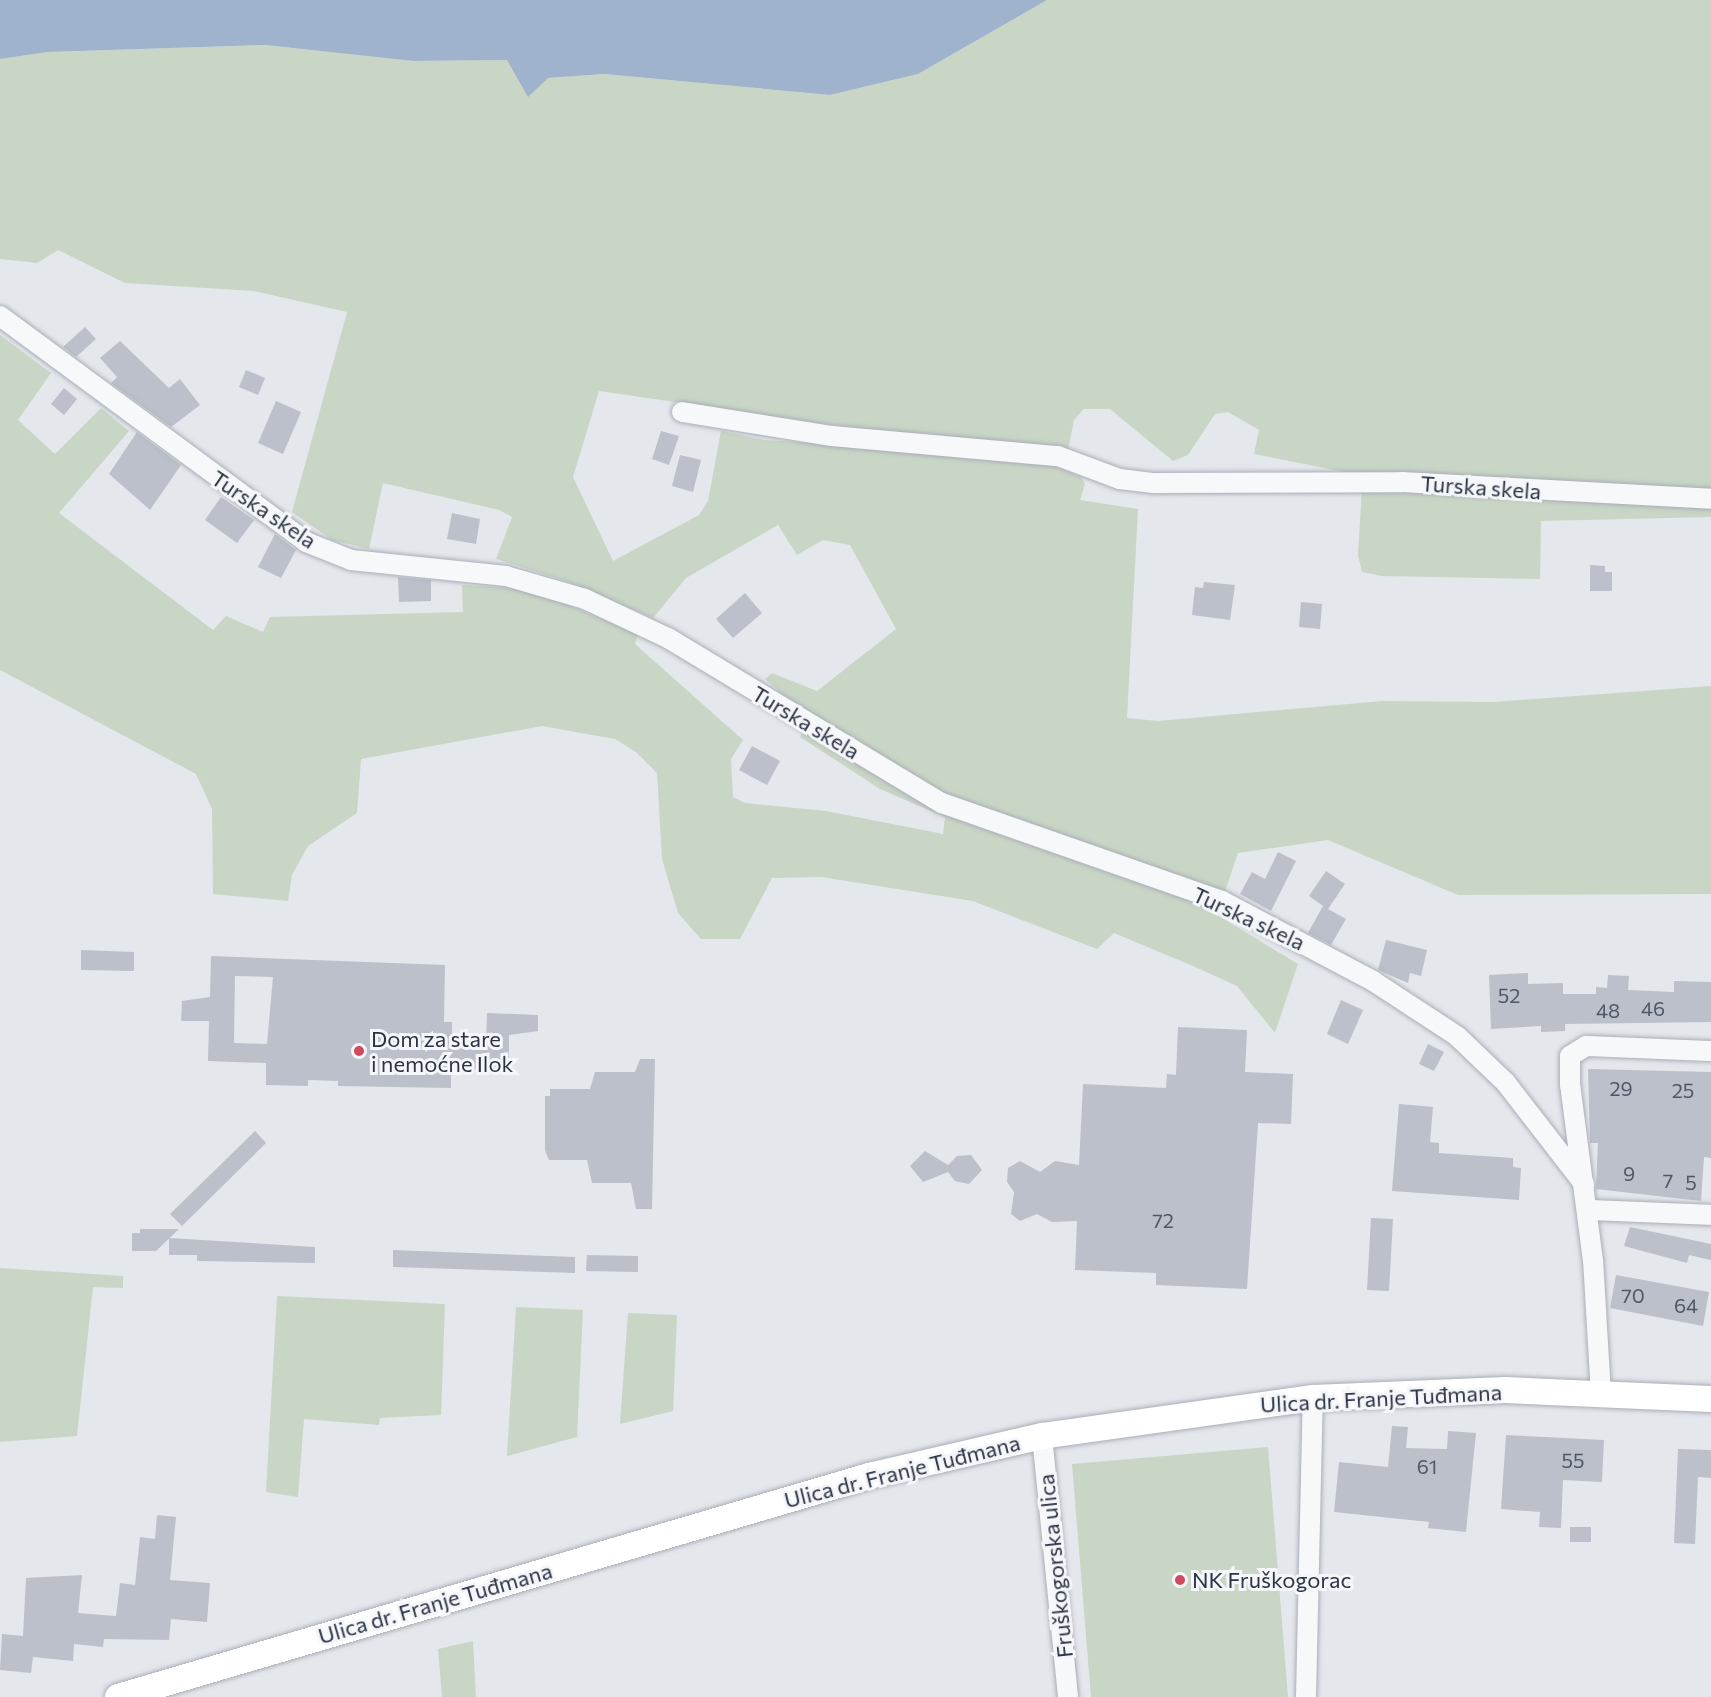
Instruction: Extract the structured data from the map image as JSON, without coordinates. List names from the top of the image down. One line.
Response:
{"streets":{"main road":["Ulica dr. Franje Tuđmana"],"street":["Turska skela","Fruškogorska ulica"]},"crossings":[["Ulica dr. Franje Tuđmana","Fruškogorska ulica"]],"places":["Dom za stare i nemoćne Ilok","NK Fruškogorac"],"house_numbers":["52","46","48","29","25","9","7","5","72","70","64","55","61"]}
